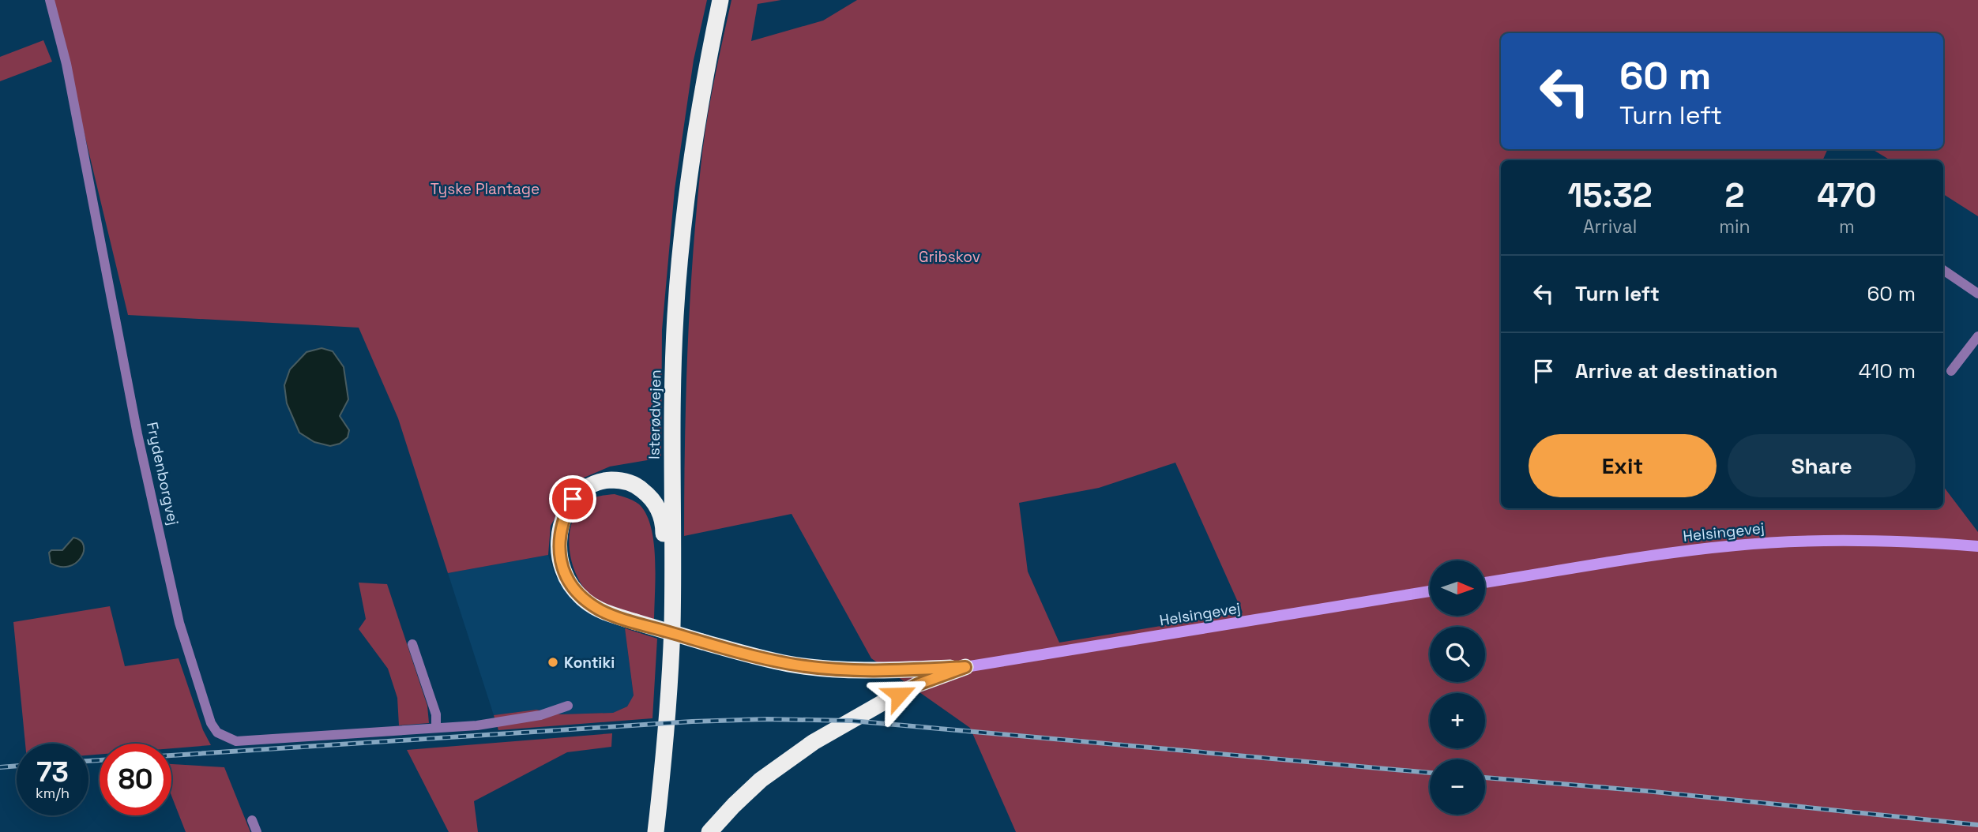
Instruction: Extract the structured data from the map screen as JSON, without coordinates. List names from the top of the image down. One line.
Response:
{"streets":{"highway":["Isterødvejen"],"street":["Frydenborgvej","Helsingevej"]},"parks":["Tyske Plantage","Gribskov"],"places":["Kontiki"],"north":"right","page":{"turn":["60 m","Turn left"],"eta":["15:32","Arrival","2","min","470","m"],"list":[{"name":"Turn left","value":"60 m"},{"name":"Arrive at destination","value":"410 m"}],"buttons":["Exit","Share"],"map_buttons":["+","−"],"speed":"73 km/h","limit":"80"}}
